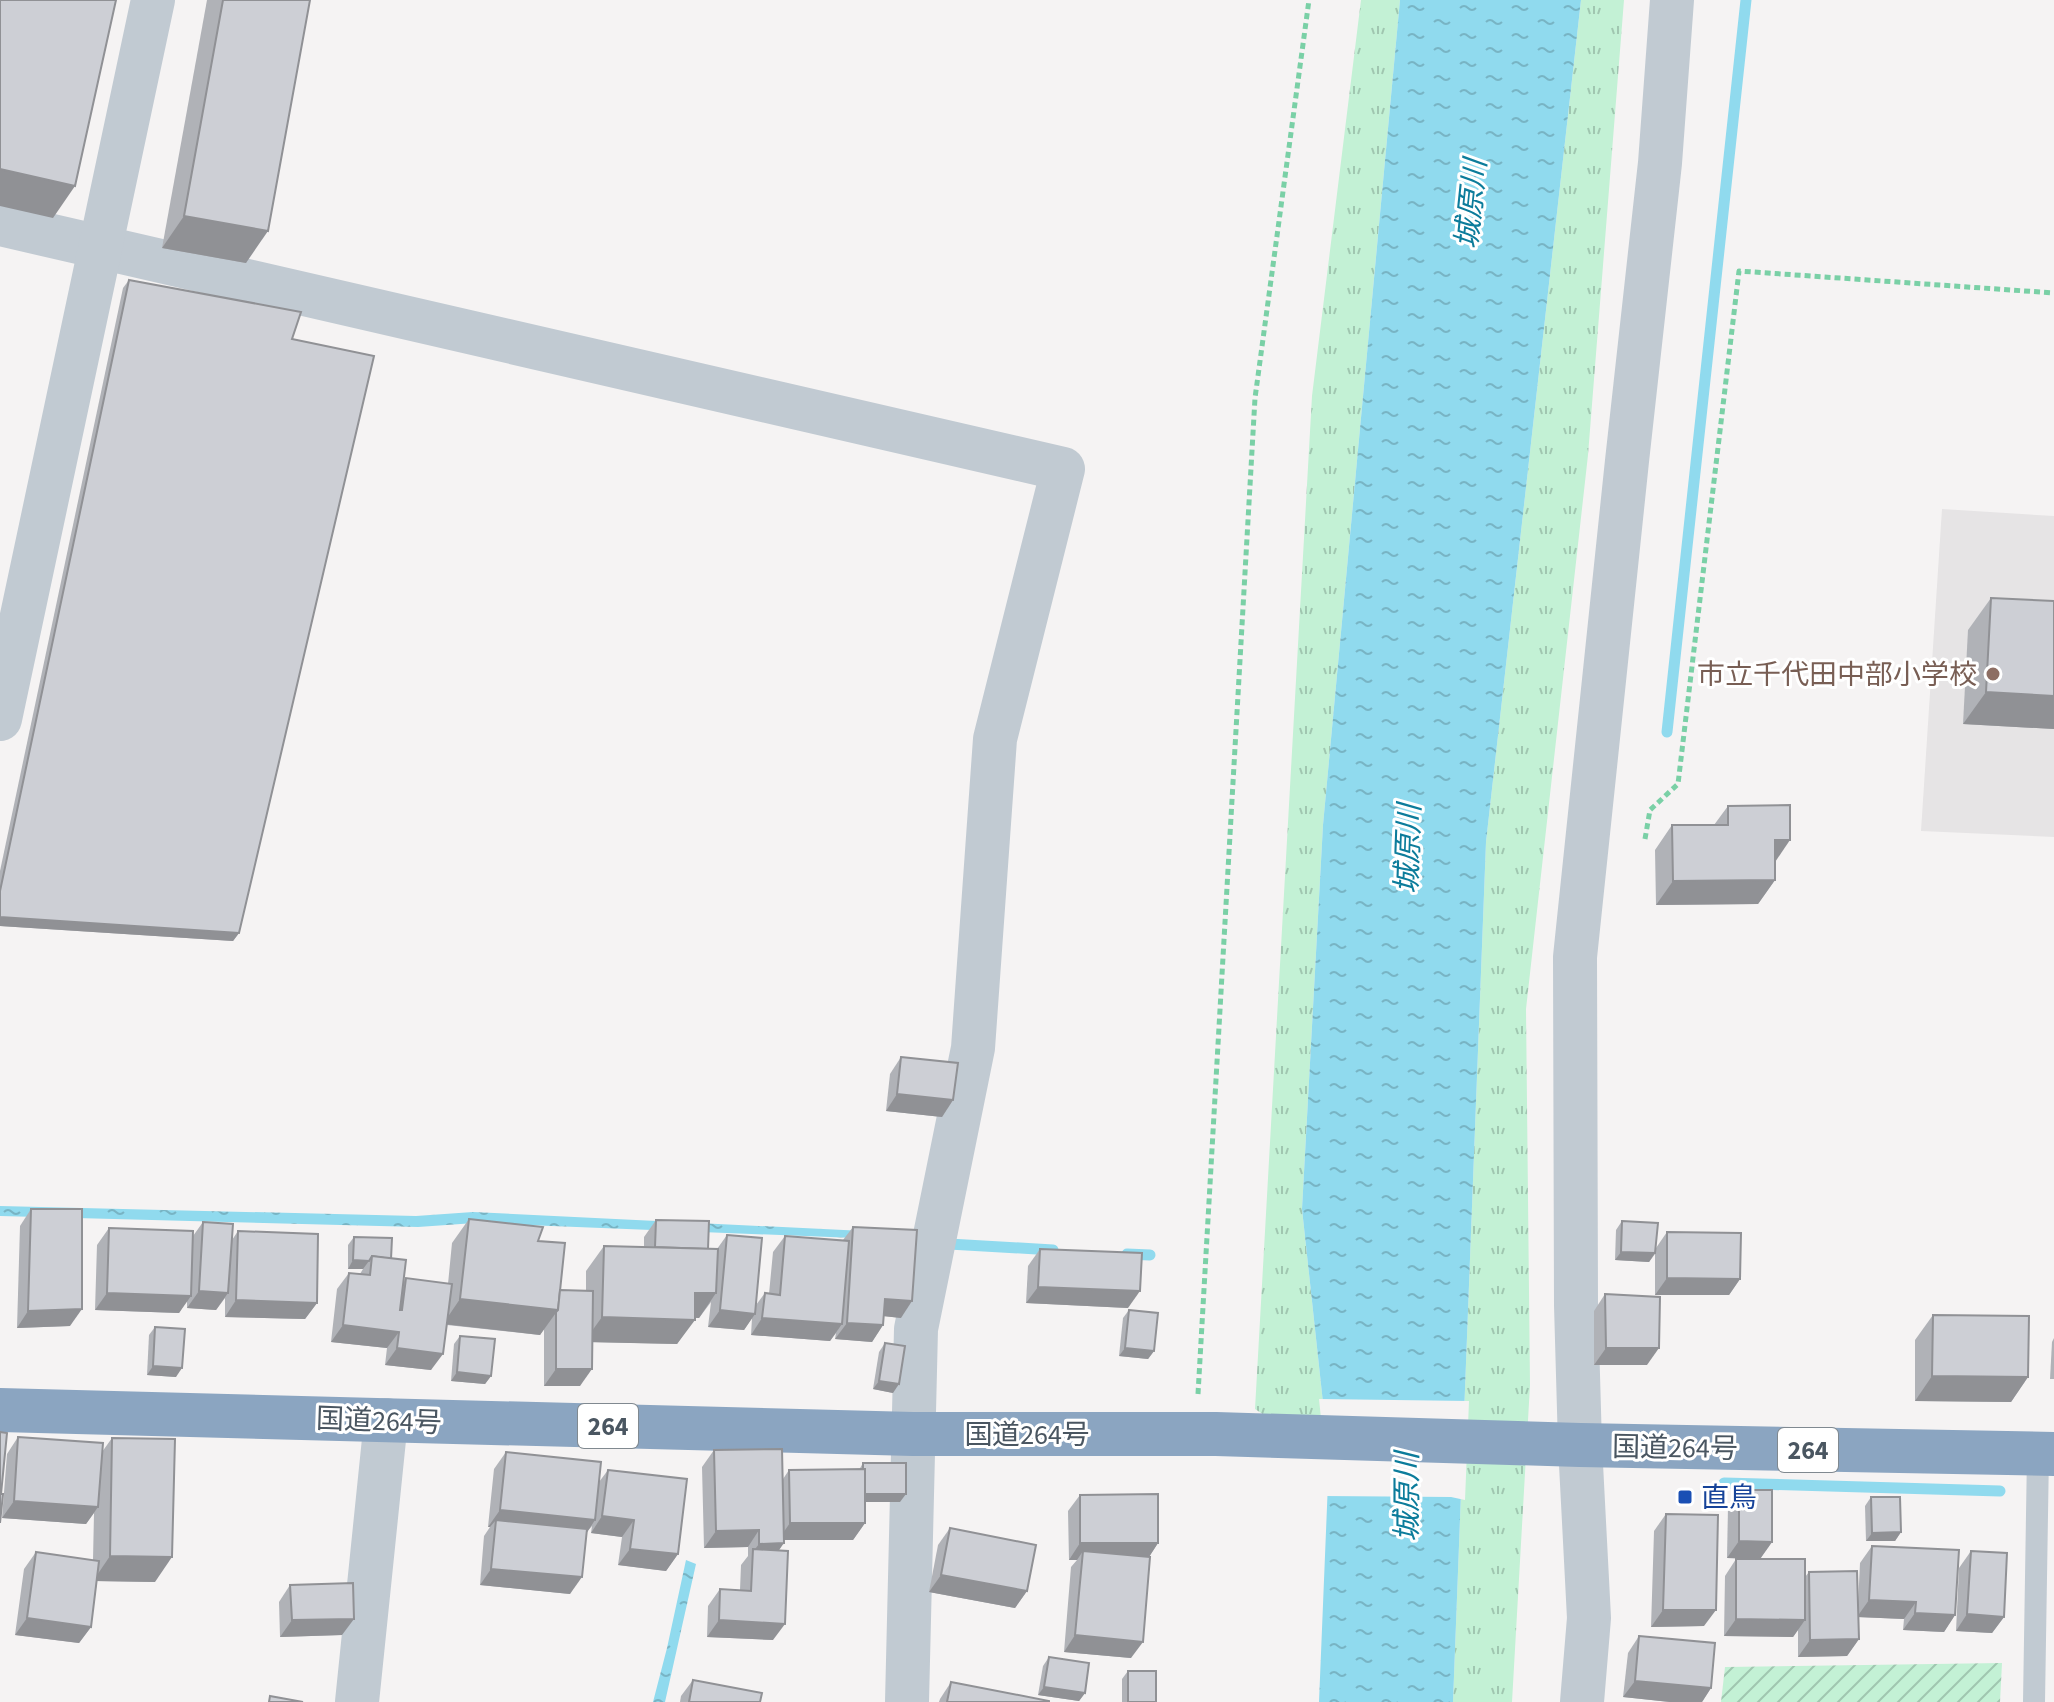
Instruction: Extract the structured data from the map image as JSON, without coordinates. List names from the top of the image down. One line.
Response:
{"streets":{"highway":["国道264号","264"]},"water":["城原川"],"places":{"other":["市立千代田中部小学校"],"transit":["直鳥"]}}
